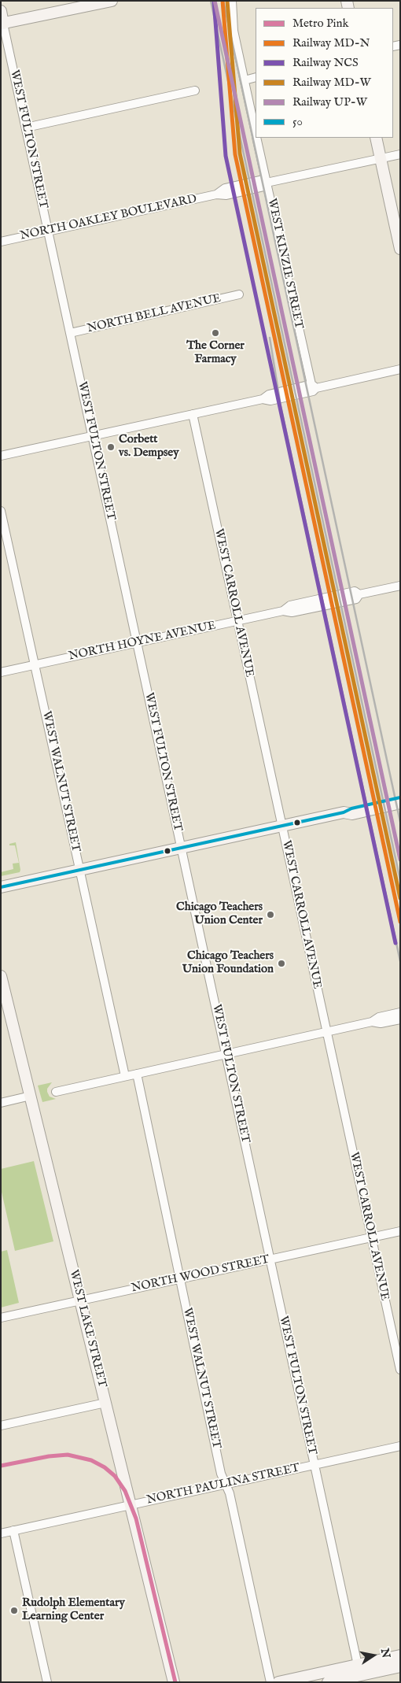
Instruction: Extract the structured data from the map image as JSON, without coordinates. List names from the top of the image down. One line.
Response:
{"streets":{"main road":["WEST FULTON STREET","WEST LAKE STREET"],"street":["NORTH OAKLEY BOULEVARD","WEST KINZIE STREET","NORTH BELL AVENUE","WEST CARROLL AVENUE","NORTH HOYNE AVENUE","WEST WALNUT STREET","NORTH WOOD STREET","NORTH PAULINA STREET"]},"crossings":[["WEST FULTON STREET","NORTH OAKLEY BOULEVARD"],["WEST FULTON STREET","NORTH BELL AVENUE"],["WEST FULTON STREET","NORTH HOYNE AVENUE"],["WEST FULTON STREET","NORTH WOOD STREET"],["WEST FULTON STREET","NORTH PAULINA STREET"],["NORTH OAKLEY BOULEVARD","WEST KINZIE STREET"],["WEST CARROLL AVENUE","NORTH HOYNE AVENUE"],["WEST CARROLL AVENUE","NORTH WOOD STREET"],["NORTH HOYNE AVENUE","WEST WALNUT STREET"],["WEST WALNUT STREET","NORTH WOOD STREET"],["WEST WALNUT STREET","NORTH PAULINA STREET"],["NORTH WOOD STREET","WEST LAKE STREET"],["WEST LAKE STREET","NORTH PAULINA STREET"]],"places":["The Corner Farmacy","Corbett vs. Dempsey","Chicago Teachers Union Center","Chicago Teachers Union Foundation","Rudolph Elementary Learning Center"],"lines":["rail line MD-N","rail line NCS","rail line MD-W","rail line UP-W","transit line 50","metro line Pink"],"legend":["Metro Pink","Railway MD-N","Railway NCS","Railway MD-W","Railway UP-W","50"],"north":"right"}
